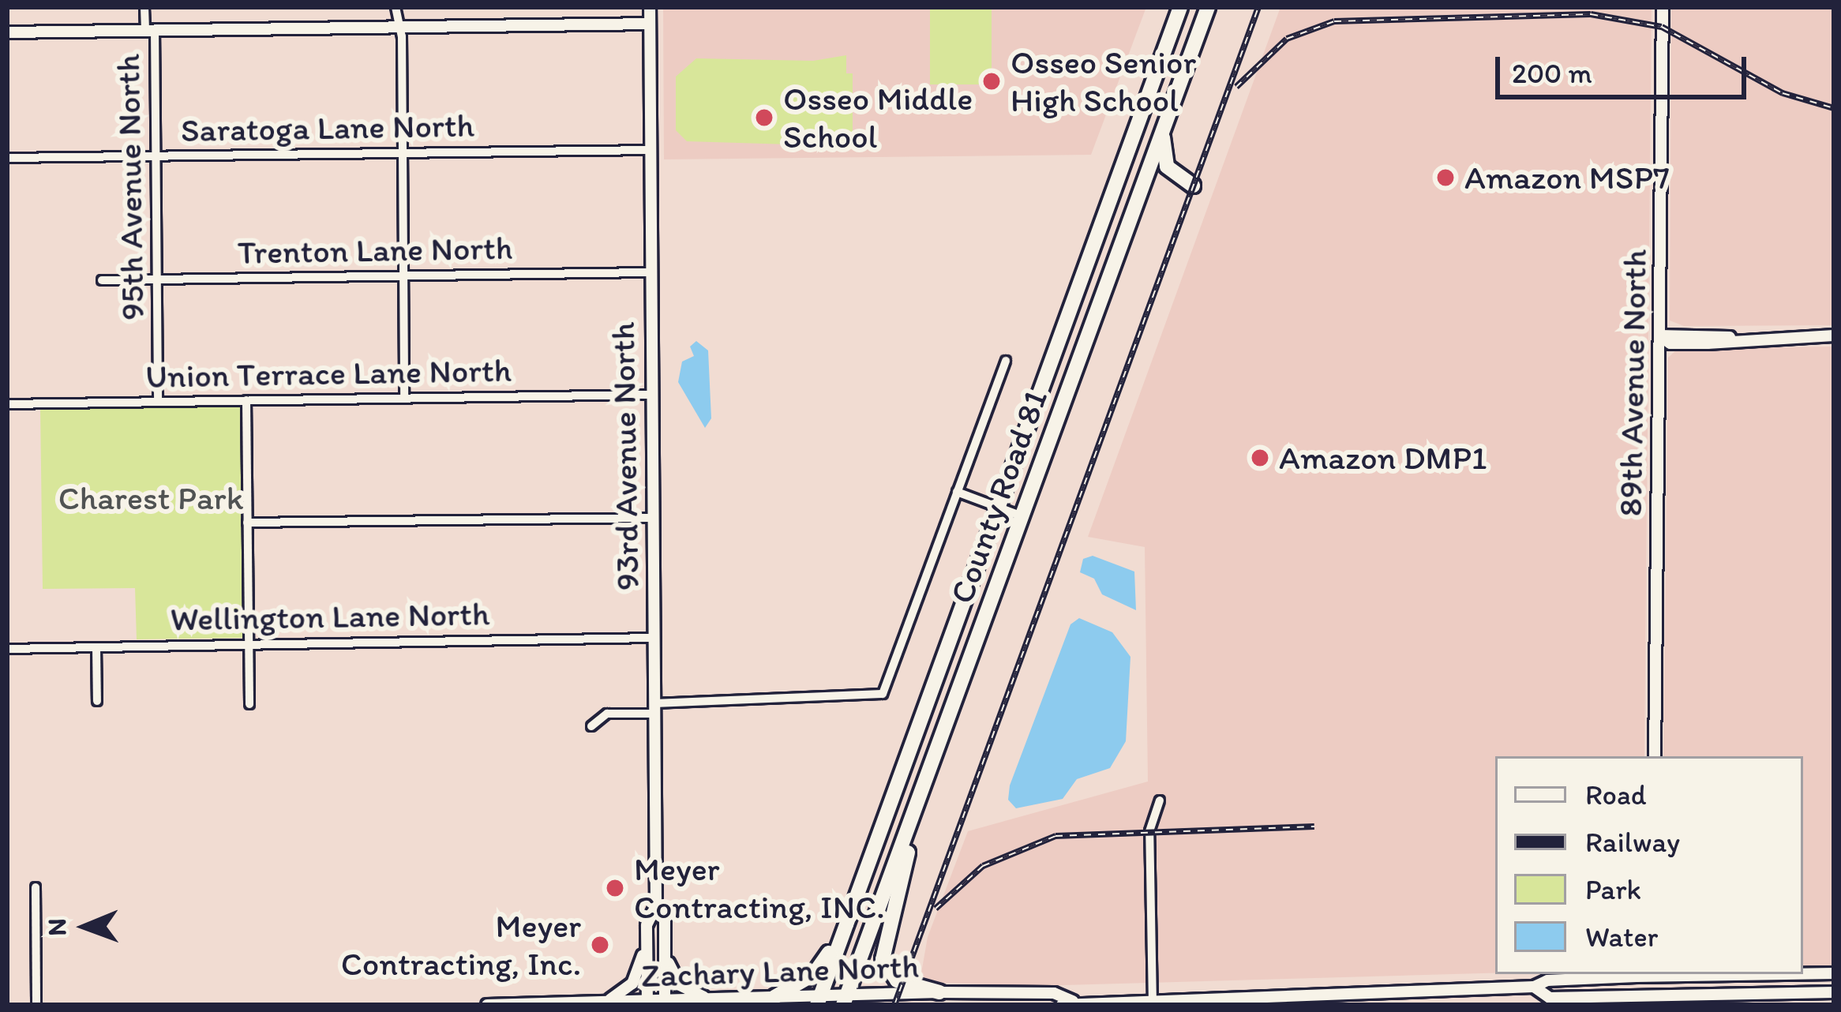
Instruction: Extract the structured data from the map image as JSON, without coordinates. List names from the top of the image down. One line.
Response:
{"streets":{"highway":["County Road 81"],"street":["Saratoga Lane North","95th Avenue North","Trenton Lane North","Union Terrace Lane North","89th Avenue North","93rd Avenue North","Wellington Lane North","Zachary Lane North"]},"crossings":[["Saratoga Lane North","95th Avenue North"],["Saratoga Lane North","93rd Avenue North"],["95th Avenue North","Trenton Lane North"],["95th Avenue North","Union Terrace Lane North"],["Trenton Lane North","93rd Avenue North"],["Union Terrace Lane North","93rd Avenue North"],["93rd Avenue North","Wellington Lane North"],["93rd Avenue North","Zachary Lane North"],["County Road 81","Zachary Lane North"]],"parks":["Charest Park"],"places":["Osseo Senior High School","Osseo Middle School","Amazon MSP7","Amazon DMP1","Meyer Contracting, INC.","Meyer Contracting, Inc."],"legend":["Road","Railway","Park","Water"],"scale_bar":"200 m","north":"left"}
